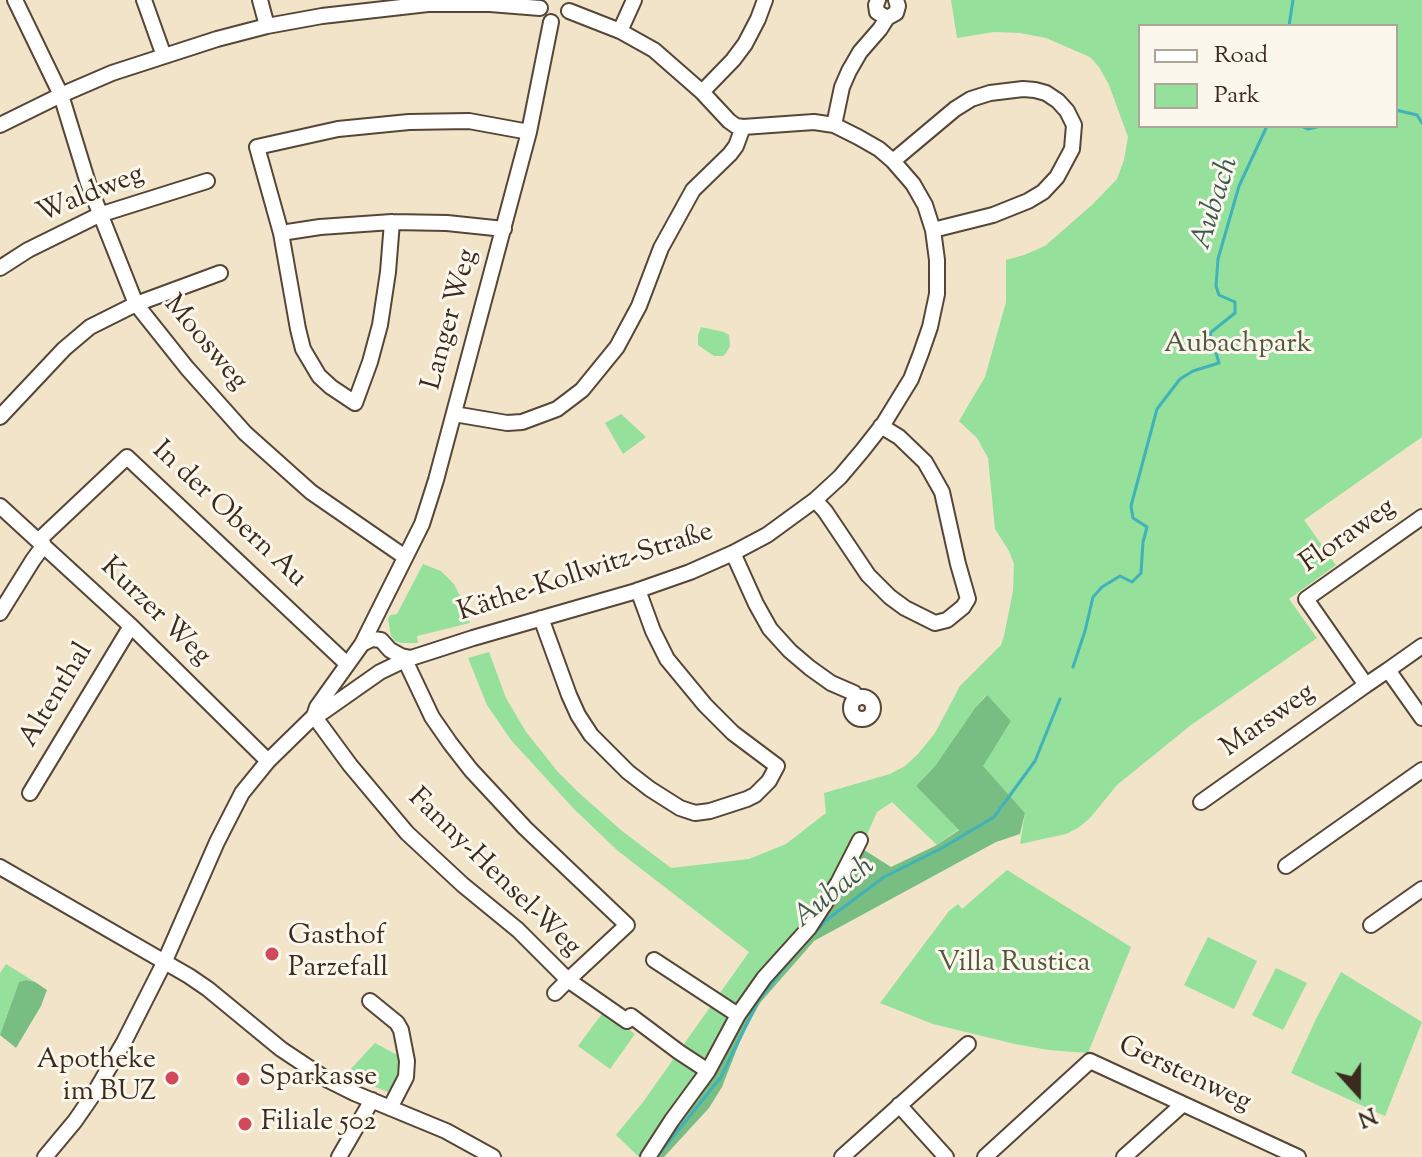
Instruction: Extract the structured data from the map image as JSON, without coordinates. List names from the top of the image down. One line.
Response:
{"streets":{"street":["Waldweg","Langer Weg","Moosweg","In der Obern Au","Floraweg","Käthe-Kollwitz-Straße","Kurzer Weg","Altenthal","Marsweg","Fanny-Hensel-Weg","Gerstenweg"]},"crossings":[["Waldweg","Moosweg"],["Langer Weg","Moosweg"],["Langer Weg","In der Obern Au"],["Langer Weg","Käthe-Kollwitz-Straße"],["Langer Weg","Kurzer Weg"],["Langer Weg","Fanny-Hensel-Weg"],["In der Obern Au","Kurzer Weg"],["Floraweg","Marsweg"],["Käthe-Kollwitz-Straße","Fanny-Hensel-Weg"],["Kurzer Weg","Altenthal"]],"water":["Aubach"],"parks":["Aubachpark","Villa Rustica"],"places":["Gasthof Parzefall","Apotheke im BUZ","Sparkasse","Filiale 502"],"legend":["Road","Park"],"north":"bottom"}
